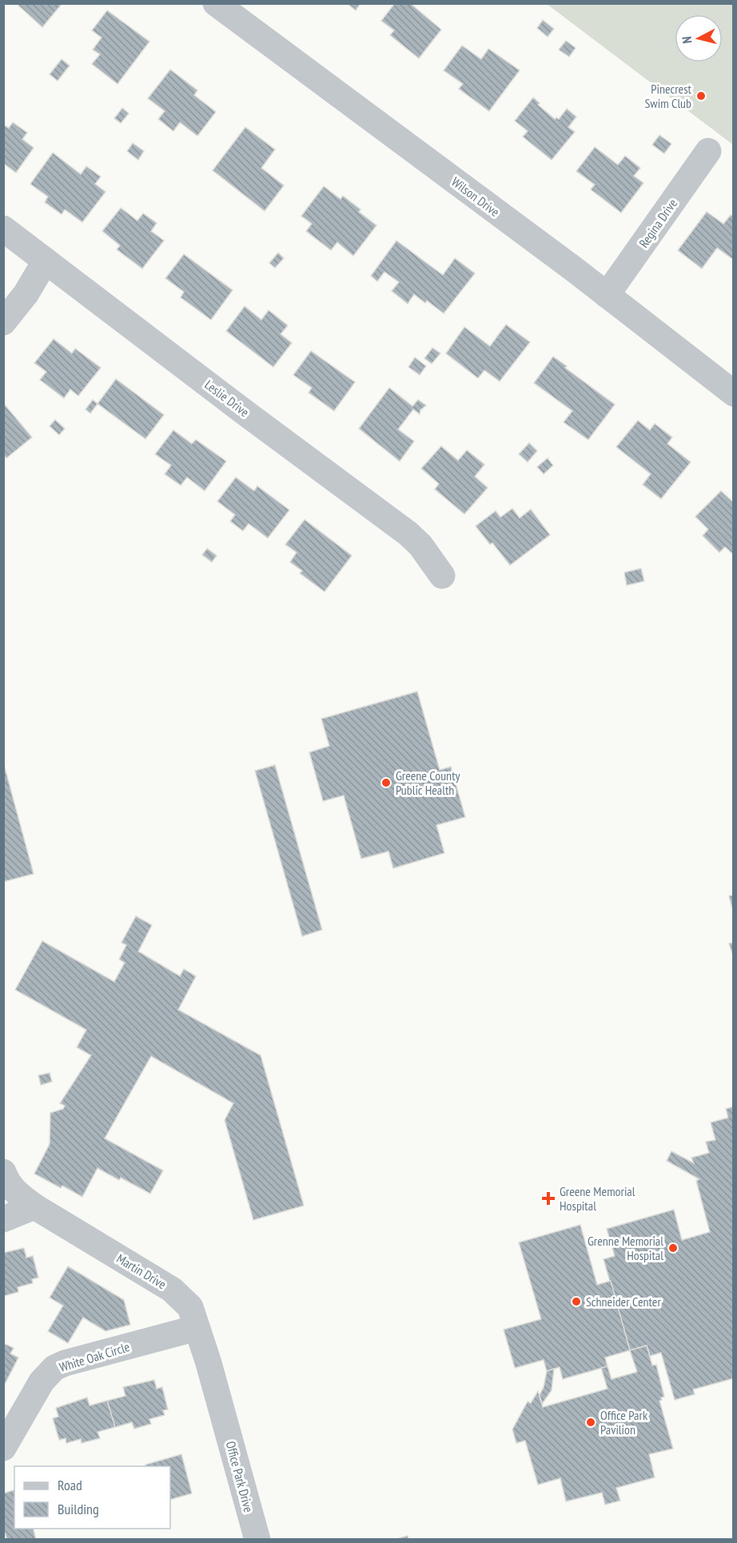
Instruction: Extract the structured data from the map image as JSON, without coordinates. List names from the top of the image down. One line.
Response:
{"streets":{"street":["Wilson Drive","Regina Drive","Leslie Drive","Martin Drive","White Oak Circle","Office Park Drive"]},"crossings":[["Wilson Drive","Regina Drive"],["Martin Drive","White Oak Circle"],["Martin Drive","Office Park Drive"]],"places":{"other":["Pinecrest Swim Club","Greene County Public Health","Grenne Memorial Hospital","Schneider Center","Office Park Pavilion"],"health":["Greene Memorial Hospital"]},"legend":["Road","Building"],"north":"left"}
